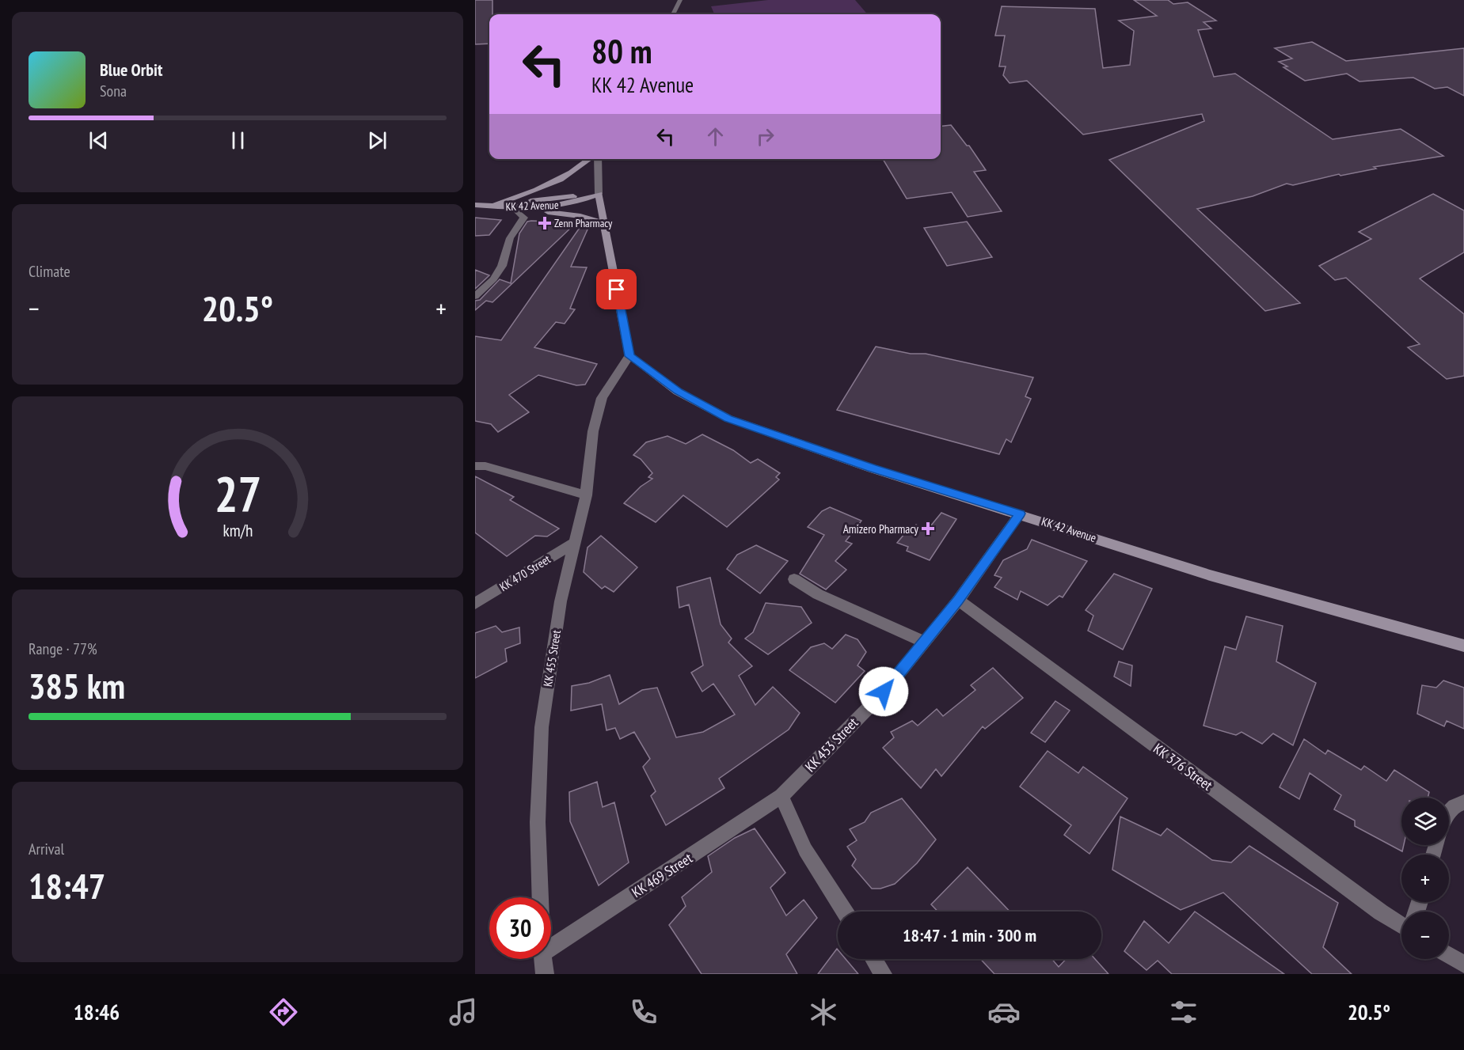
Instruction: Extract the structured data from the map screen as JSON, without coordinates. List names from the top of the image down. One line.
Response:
{"streets":{"main road":["KK 42 Avenue"],"street":["KK 470 Street","KK 455 Street","KK 453 Street","KK 376 Street","KK 469 Street"]},"crossings":[["KK 42 Avenue","KK 455 Street"],["KK 42 Avenue","KK 453 Street"],["KK 470 Street","KK 455 Street"],["KK 453 Street","KK 376 Street"],["KK 453 Street","KK 469 Street"]],"places":{"health":["Zenn Pharmacy","Amizero Pharmacy"]},"page":{"turn":["80 m","KK 42 Avenue"],"song":["Blue Orbit","Sona"],"tile":["Climate",["Range · 77%","385 km"],["Arrival","18:47"]],"heat":["−","20.5°","+"],"map_buttons":["+","−"],"limit":"30","trip":"18:47 · 1 min · 300 m","tabs":["18:46","20.5°"],"gauge":["27","km/h"]}}
